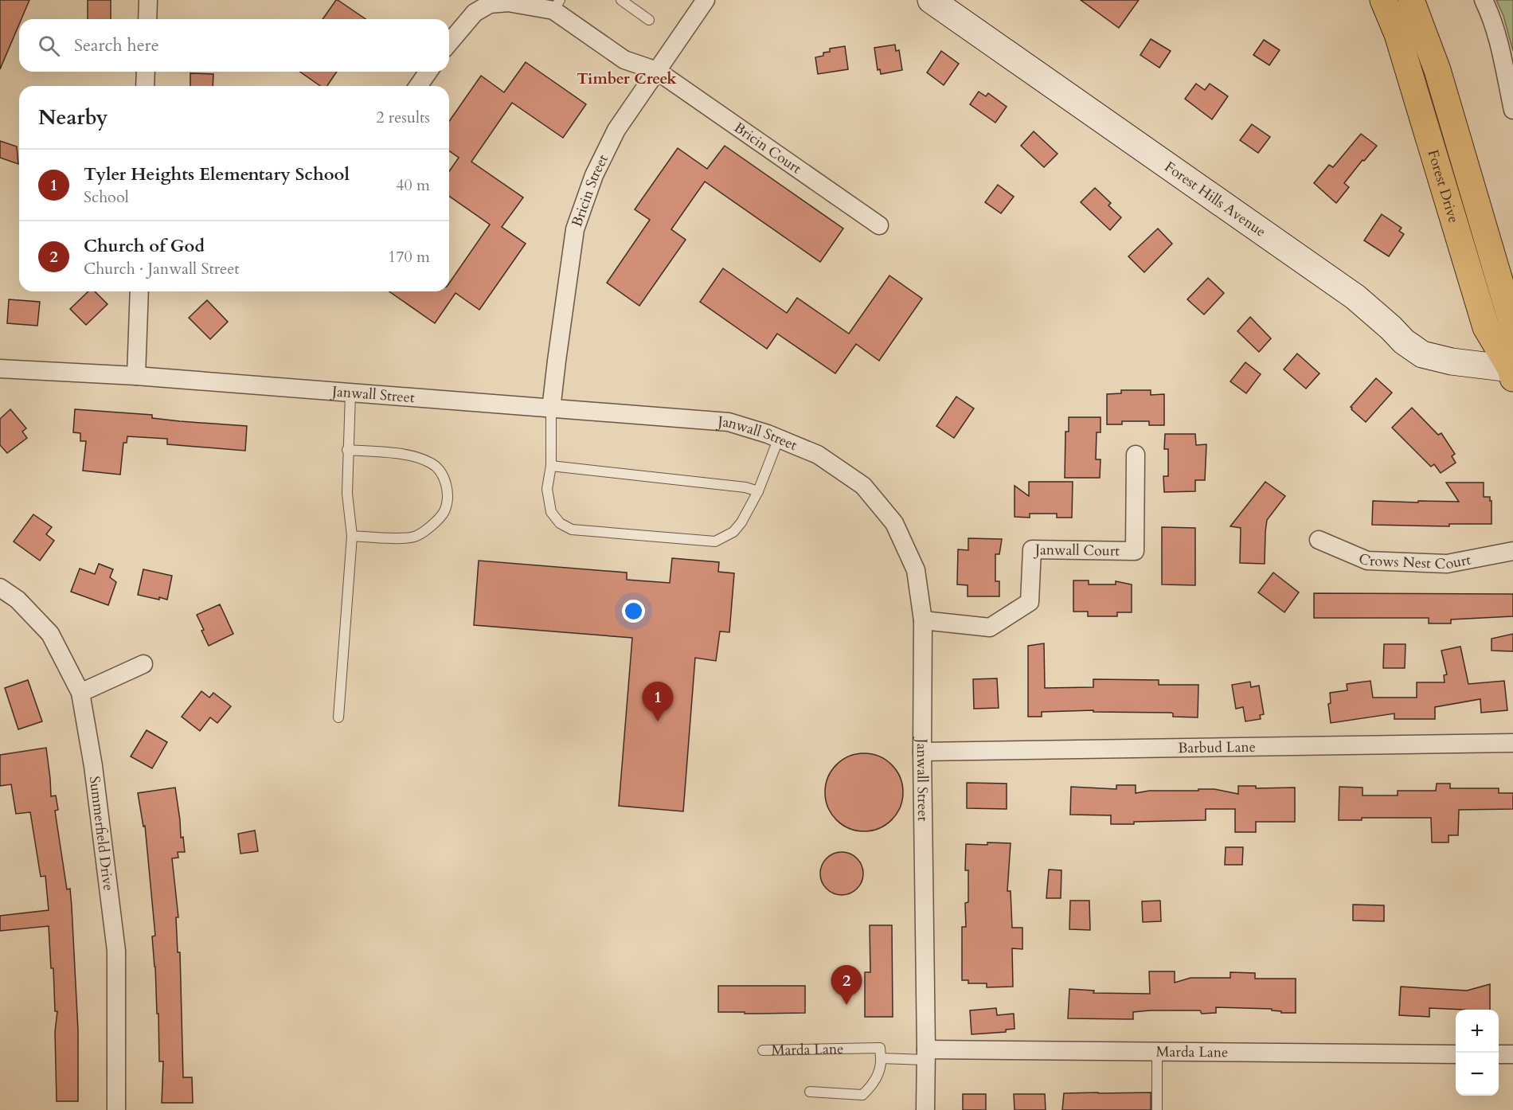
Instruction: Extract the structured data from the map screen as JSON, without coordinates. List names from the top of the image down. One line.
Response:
{"streets":{"main road":["Forest Drive"],"street":["Bricin Court","Bricin Street","Forest Hills Avenue","Janwall Street","Janwall Court","Crows Nest Court","Barbud Lane","Summerfield Drive","Marda Lane"]},"crossings":[["Bricin Court","Bricin Street"],["Forest Drive","Forest Hills Avenue"],["Bricin Street","Janwall Street"],["Janwall Street","Janwall Court"],["Janwall Street","Barbud Lane"],["Janwall Street","Marda Lane"]],"districts":["Timber Creek"],"page":{"search":"Search here","heading":["Nearby","2 results"],"list":[{"mark":"1","name":"Tyler Heights Elementary School","note":"School","value":"40 m"},{"mark":"2","name":"Church of God","note":"Church · Janwall Street","value":"170 m"}],"pins":["1","2"],"map_buttons":["+","−"]}}
